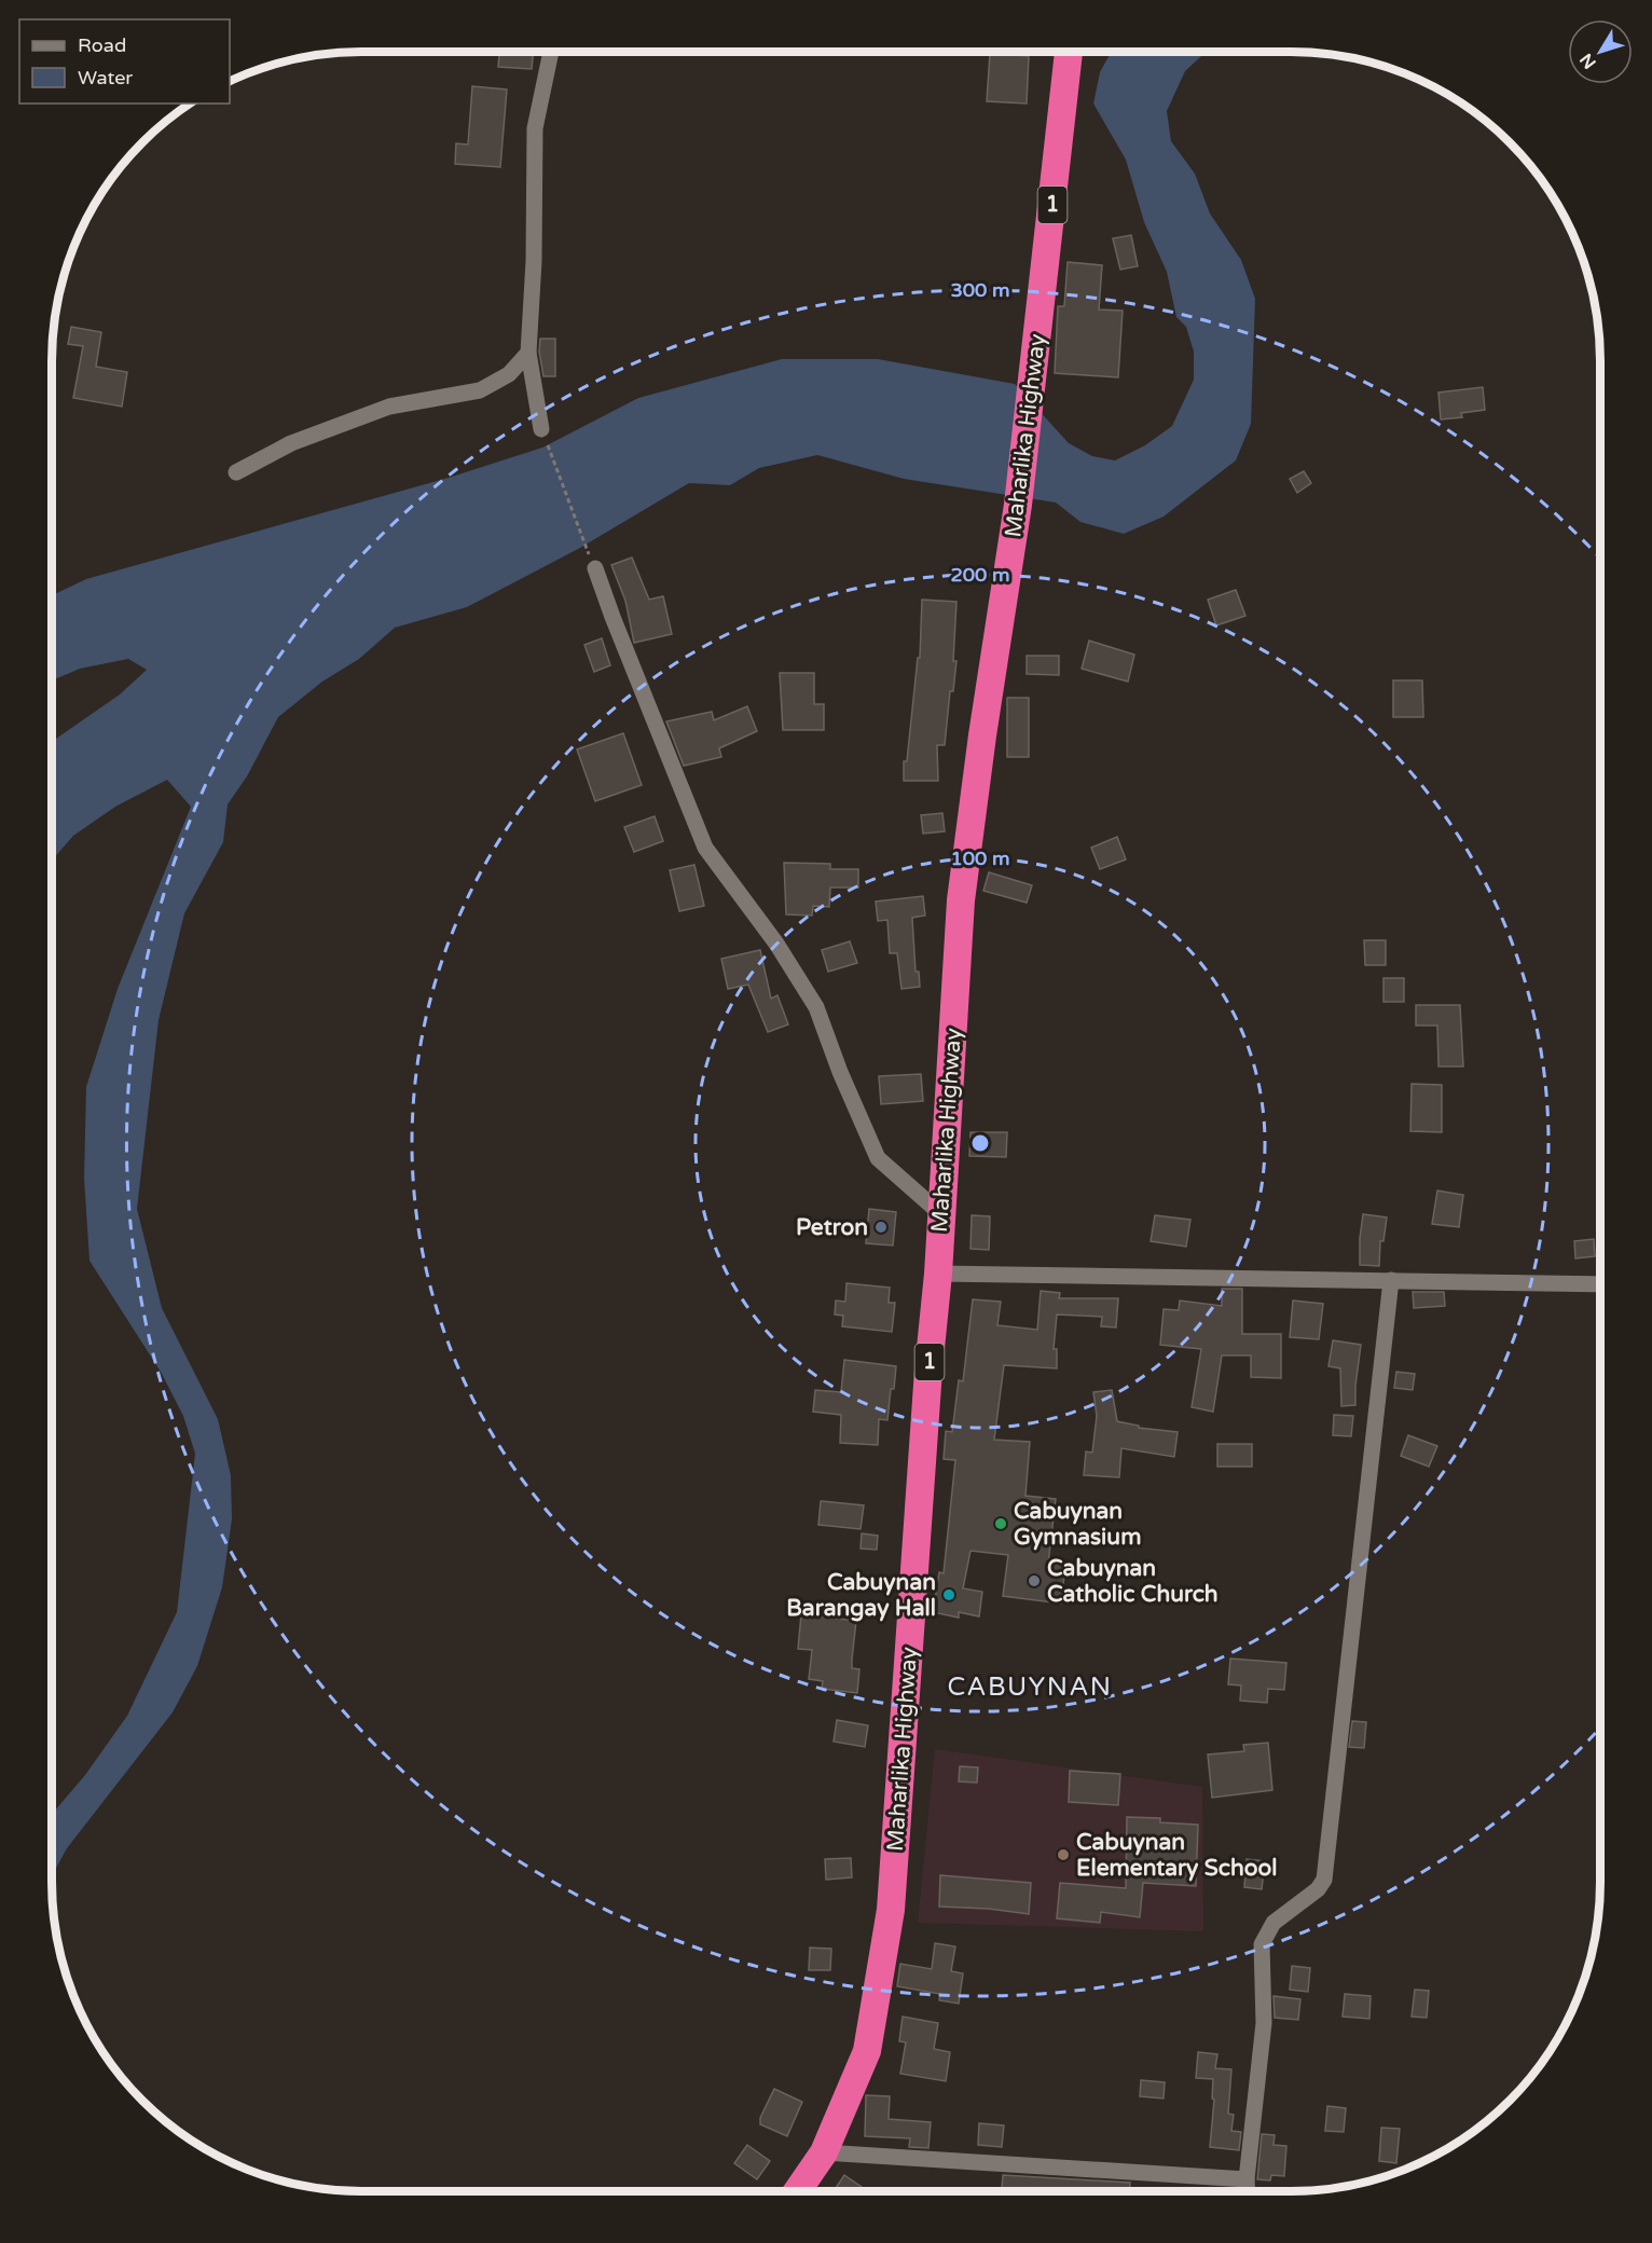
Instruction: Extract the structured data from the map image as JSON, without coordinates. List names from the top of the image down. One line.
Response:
{"streets":{"highway":["1","Maharlika Highway"]},"districts":["CABUYNAN"],"places":["Petron","Cabuynan Gymnasium","Cabuynan Catholic Church","Cabuynan Barangay Hall","Cabuynan Elementary School"],"legend":["Road","Water"],"north":"bottom left","rings":["300 m","200 m","100 m"]}
